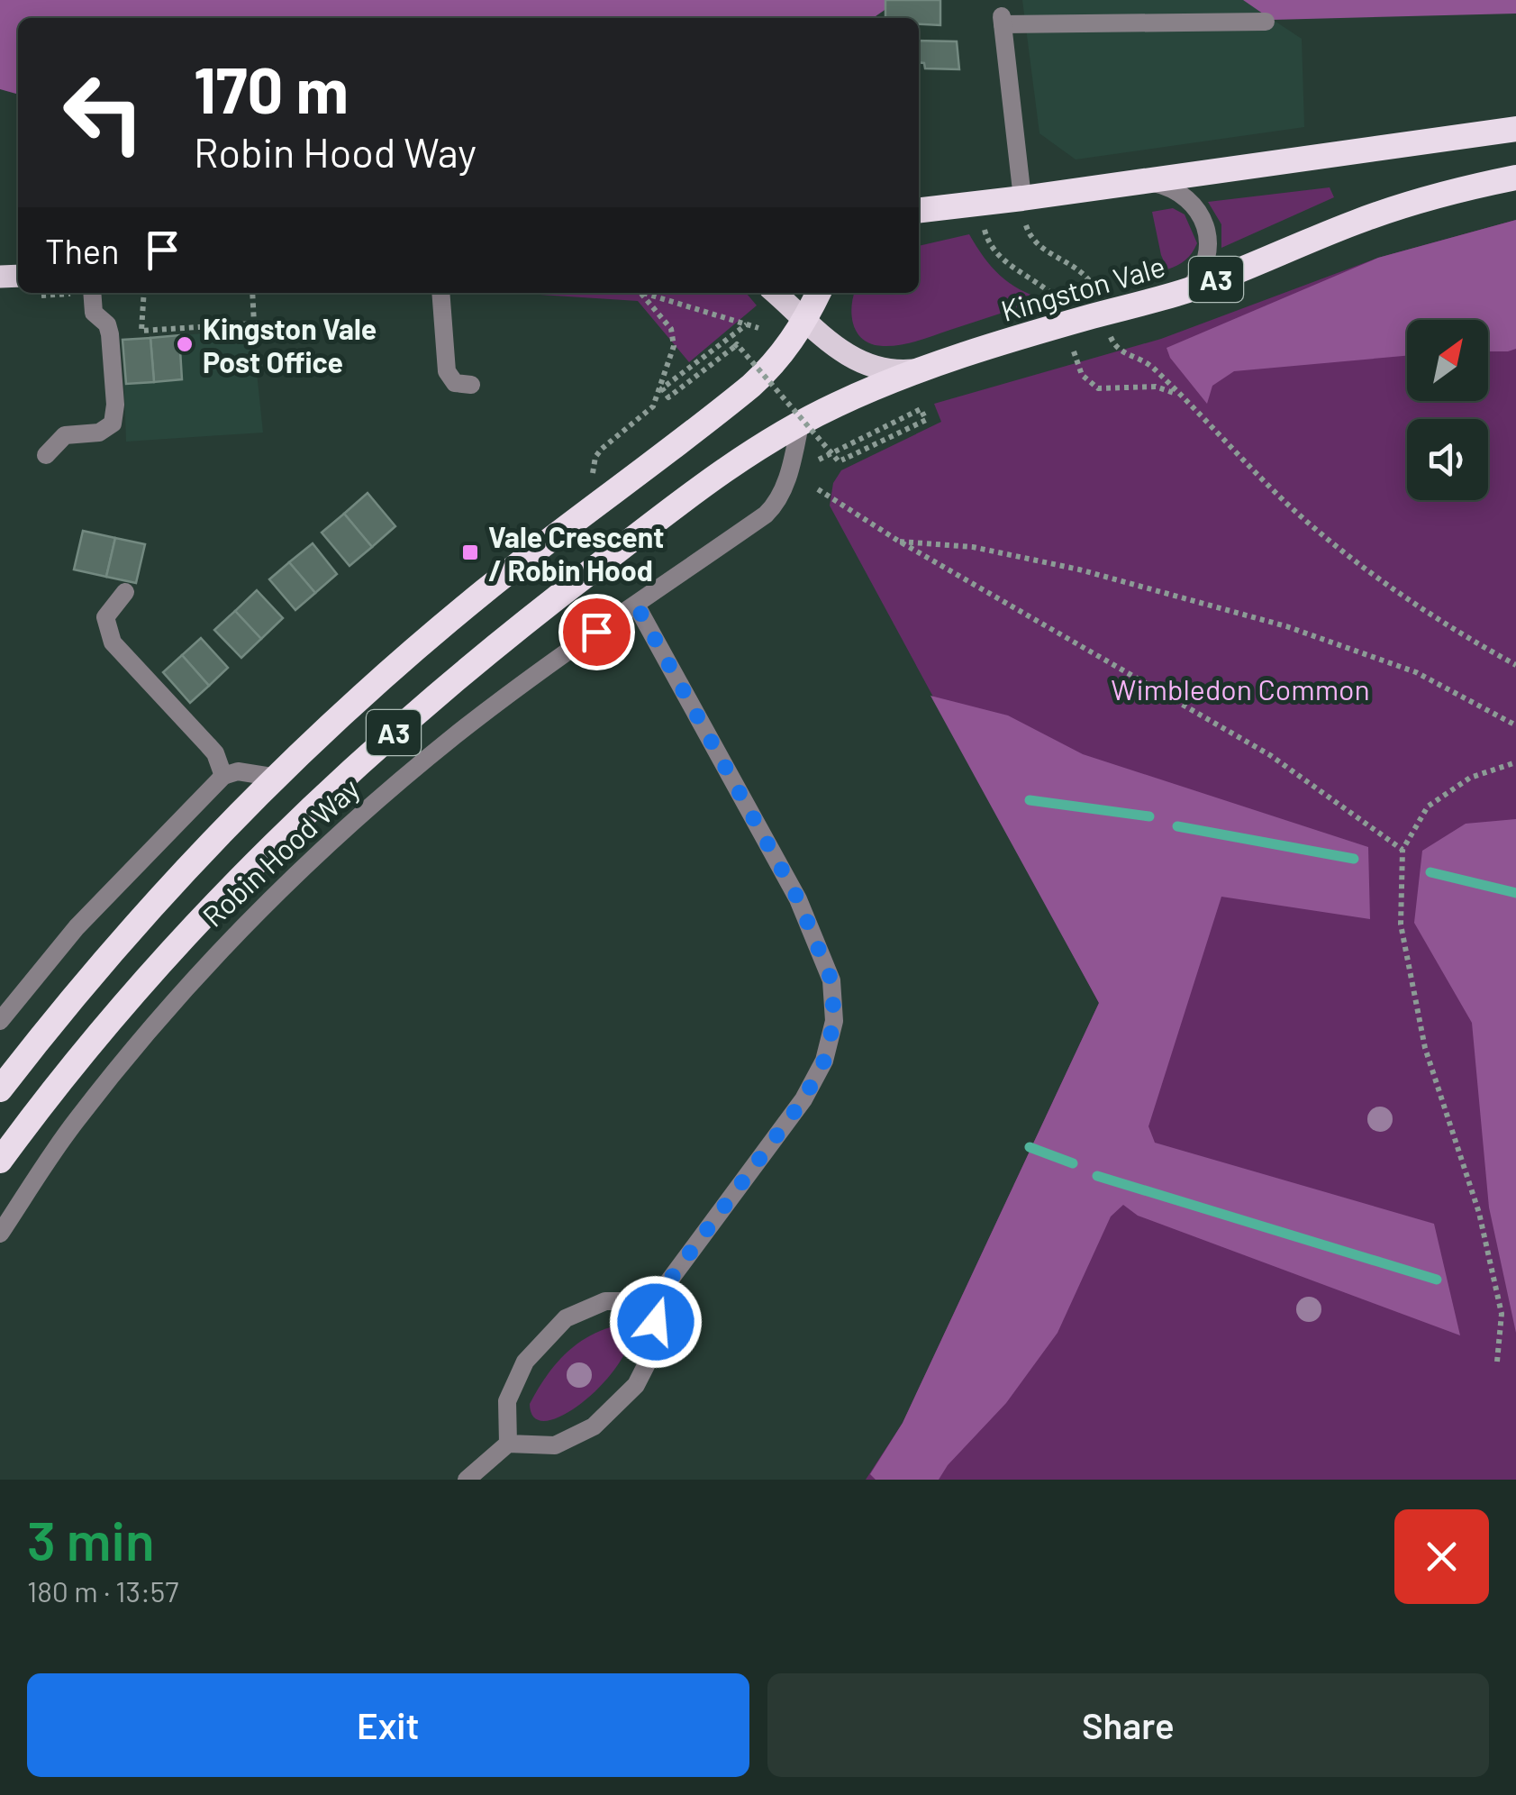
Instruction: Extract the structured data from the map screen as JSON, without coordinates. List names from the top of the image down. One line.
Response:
{"streets":{"highway":["A3","Kingston Vale","Robin Hood Way"]},"crossings":[["A3","Kingston Vale"],["A3","Robin Hood Way"],["Kingston Vale","Robin Hood Way"]],"parks":["Wimbledon Common"],"places":{"other":["Kingston Vale Post Office"],"transit":["Vale Crescent / Robin Hood"]},"north":"top right","page":{"turn":["170 m","Robin Hood Way"],"then":"Then","heading":["3 min","180 m · 13:57"],"buttons":["Exit","Share"]}}
